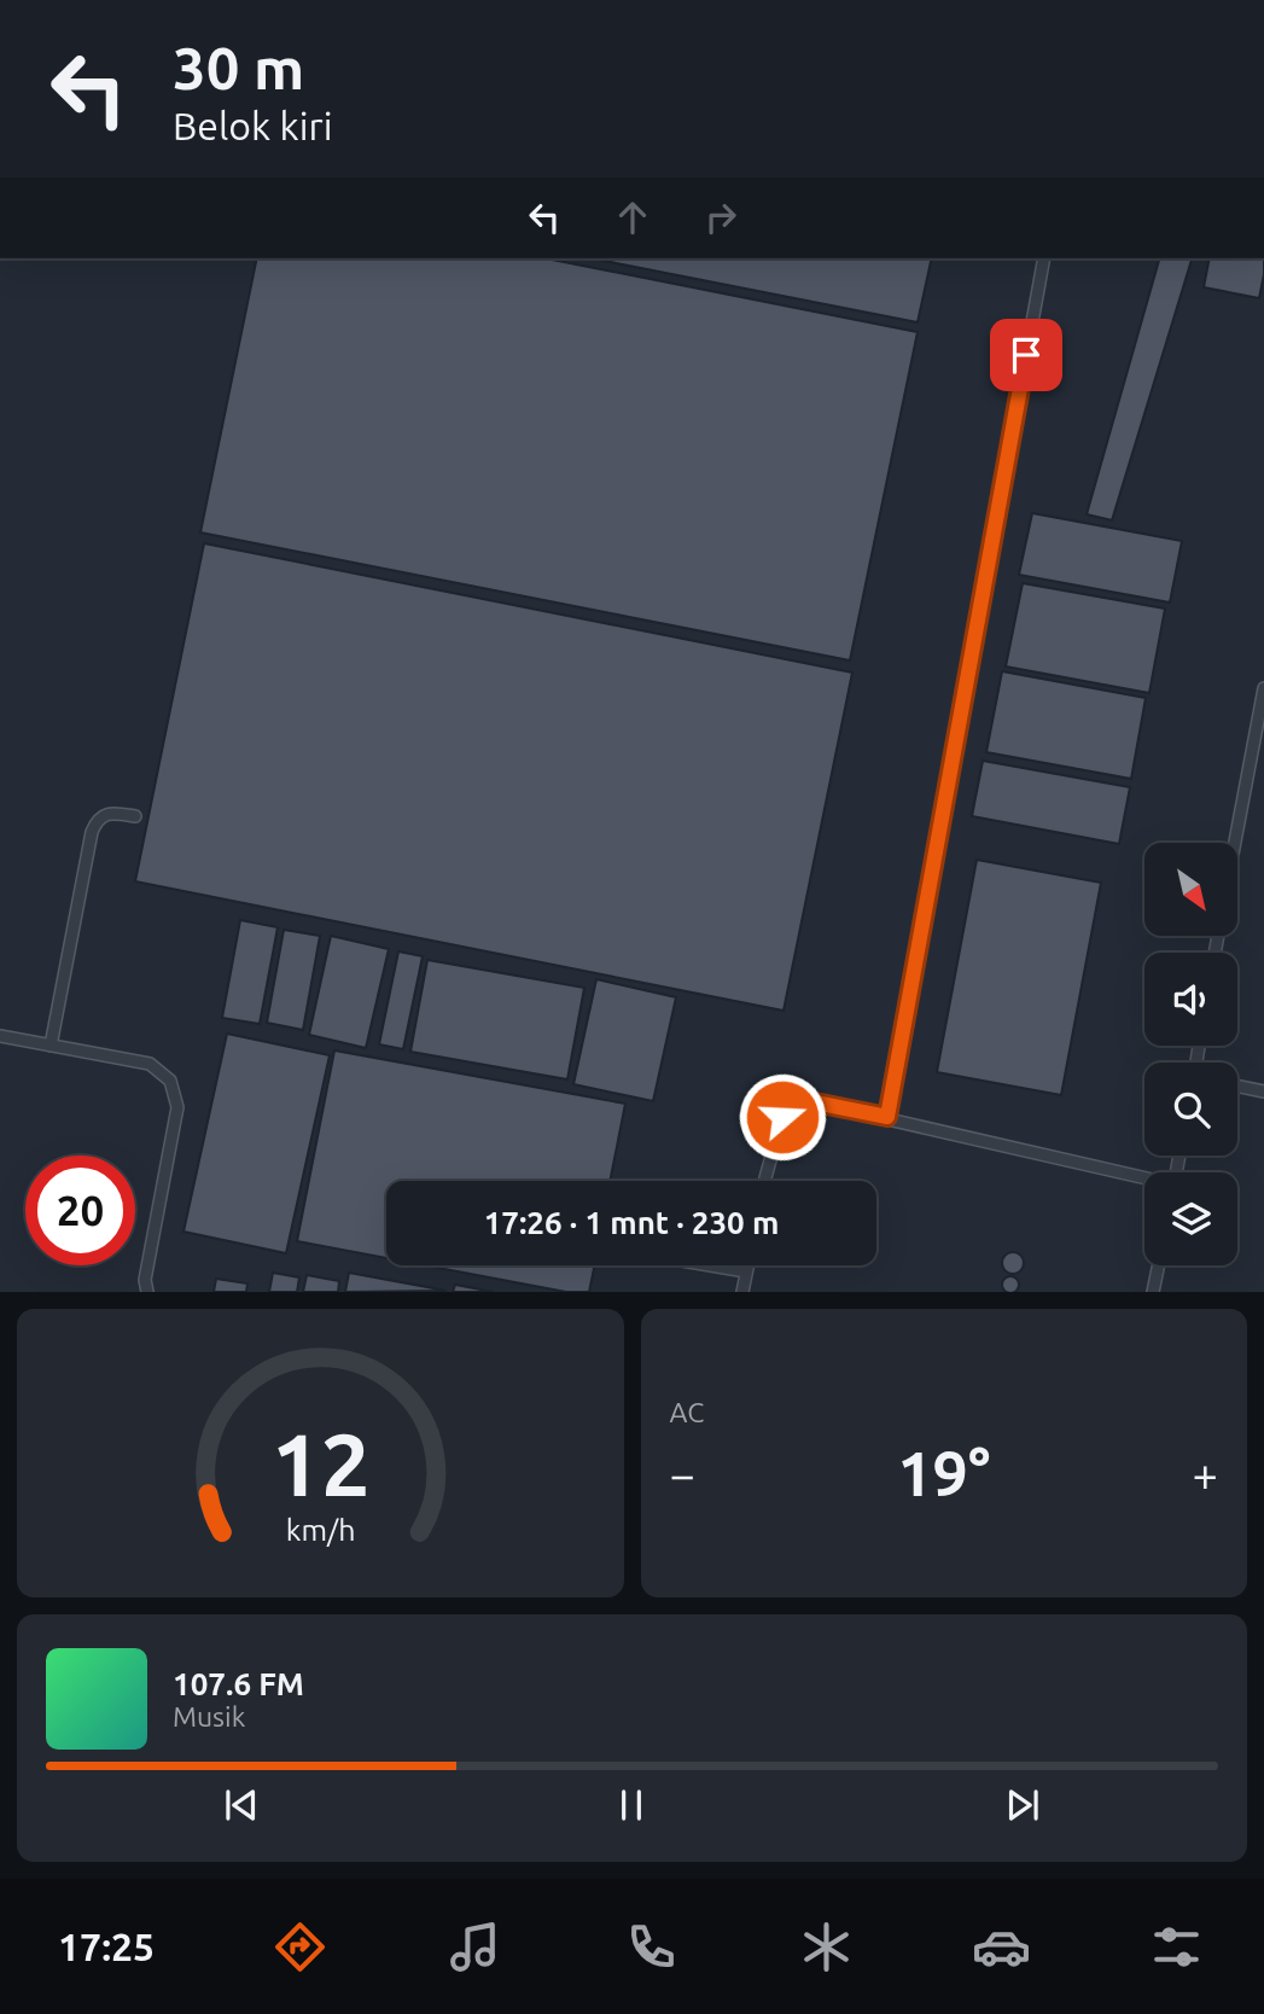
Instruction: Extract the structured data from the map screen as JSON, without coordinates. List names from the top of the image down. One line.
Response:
{"north":"bottom right","page":{"turn":["30 m","Belok kiri"],"limit":"20","trip":"17:26 · 1 mnt · 230 m","tile":"AC","heat":["−","19°","+"],"song":["107.6 FM","Musik"],"tabs":"17:25","gauge":["12","km/h"]}}
